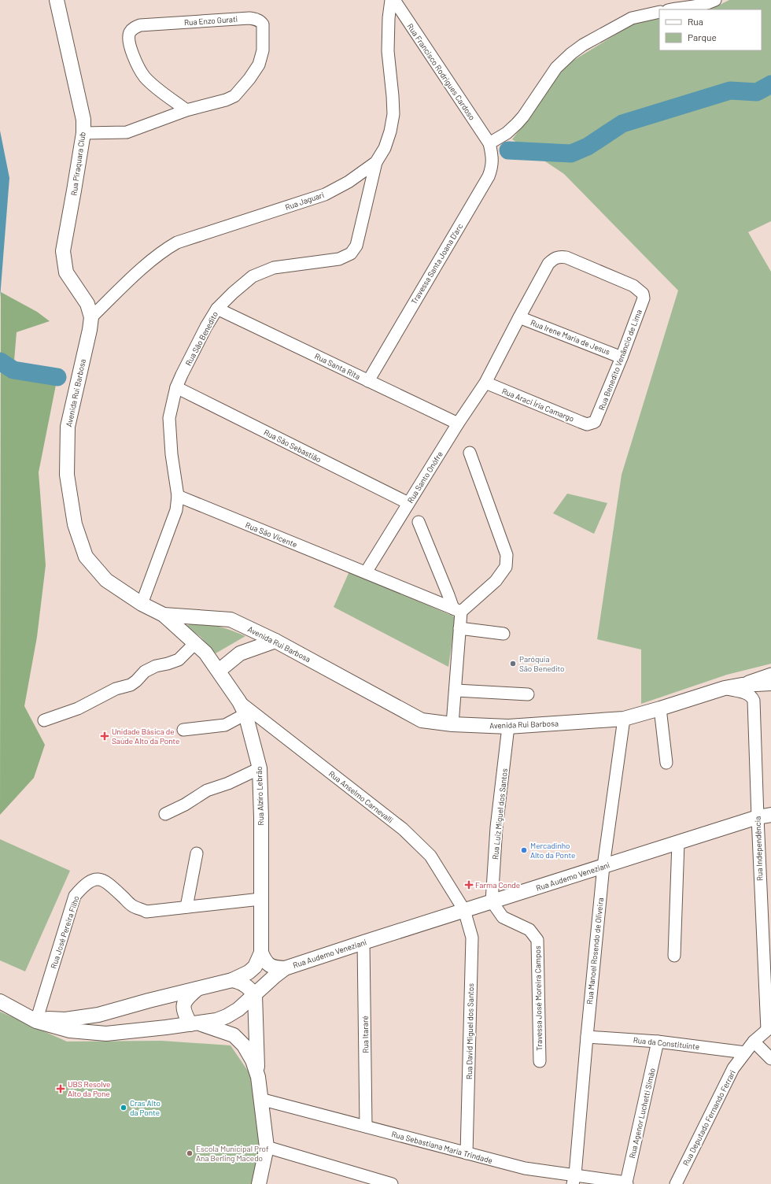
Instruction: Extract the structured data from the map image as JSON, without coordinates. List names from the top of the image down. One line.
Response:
{"streets":{"main road":["Rua Piraquara Club","Avenida Rui Barbosa","Rua Alzíro Lebrão","Rua Audemo Veneziani"],"street":["Rua Enzo Gurati","Rua Francisco Rodrigues Cardoso","Rua Jaguari","Travessa Santa Joana D'arc","Rua Irene Maria de Jesus","Rua São Benedito","Rua Benedito Venâncio de Lima","Rua Santa Rita","Rua Araci Íria Camargo","Rua São Sebastião","Rua Santo Onófre","Rua São Vicente","Rua Anselmo Carnevalli","Rua Luiz Miguel dos Santos","Rua Independência","Rua José Pereira Filho","Rua Manoel Rosendo de Oliveira","Travessa José Moreira Campos","Rua David Miguel dos Santos","Rua Itararé","Rua da Constituinte","Rua Agenor Luchetti Simão","Rua Deputado Fernando Ferrari","Rua Sebastiana Maria Trindade"]},"crossings":[["Rua Enzo Gurati","Rua Piraquara Club"],["Rua Francisco Rodrigues Cardoso","Travessa Santa Joana D'arc"],["Rua Piraquara Club","Avenida Rui Barbosa"],["Rua Jaguari","Rua São Benedito"],["Rua Jaguari","Avenida Rui Barbosa"],["Travessa Santa Joana D'arc","Rua Santa Rita"],["Rua Irene Maria de Jesus","Rua Benedito Venâncio de Lima"],["Rua Irene Maria de Jesus","Rua Santo Onófre"],["Rua São Benedito","Rua Santa Rita"],["Rua São Benedito","Avenida Rui Barbosa"],["Rua São Benedito","Rua São Sebastião"],["Rua São Benedito","Rua São Vicente"],["Rua Benedito Venâncio de Lima","Rua Araci Íria Camargo"],["Rua Benedito Venâncio de Lima","Rua Santo Onófre"],["Rua Santa Rita","Rua Santo Onófre"],["Avenida Rui Barbosa","Rua Alzíro Lebrão"],["Avenida Rui Barbosa","Rua Luiz Miguel dos Santos"],["Avenida Rui Barbosa","Rua Independência"],["Avenida Rui Barbosa","Rua Manoel Rosendo de Oliveira"],["Rua Araci Íria Camargo","Rua Santo Onófre"],["Rua São Sebastião","Rua Santo Onófre"],["Rua Santo Onófre","Rua São Vicente"],["Rua Alzíro Lebrão","Rua Anselmo Carnevalli"],["Rua Alzíro Lebrão","Rua Audemo Veneziani"],["Rua Alzíro Lebrão","Rua José Pereira Filho"],["Rua Anselmo Carnevalli","Rua Audemo Veneziani"],["Rua Anselmo Carnevalli","Rua David Miguel dos Santos"],["Rua Luiz Miguel dos Santos","Rua Audemo Veneziani"],["Rua Luiz Miguel dos Santos","Travessa José Moreira Campos"],["Rua Independência","Rua Audemo Veneziani"],["Rua Independência","Rua Deputado Fernando Ferrari"],["Rua Audemo Veneziani","Rua José Pereira Filho"],["Rua Audemo Veneziani","Rua Manoel Rosendo de Oliveira"],["Rua Audemo Veneziani","Travessa José Moreira Campos"],["Rua Audemo Veneziani","Rua David Miguel dos Santos"],["Rua Audemo Veneziani","Rua Itararé"],["Rua Manoel Rosendo de Oliveira","Rua da Constituinte"],["Rua Manoel Rosendo de Oliveira","Rua Sebastiana Maria Trindade"],["Rua David Miguel dos Santos","Rua Sebastiana Maria Trindade"],["Rua Itararé","Rua Sebastiana Maria Trindade"],["Rua da Constituinte","Rua Agenor Luchetti Simão"],["Rua da Constituinte","Rua Deputado Fernando Ferrari"],["Rua Agenor Luchetti Simão","Rua Sebastiana Maria Trindade"]],"places":{"other":["Paróquia São Benedito","Mercadinho Alto da Ponte","Cras Alto da Ponte","Escola Municipal Prof Ana Berling Macedo"],"health":["Unidade Básica de Saúde Alto da Ponte","Farma Conde","UBS Resolve Alto da Pone"]},"legend":["Rua","Parque"]}
